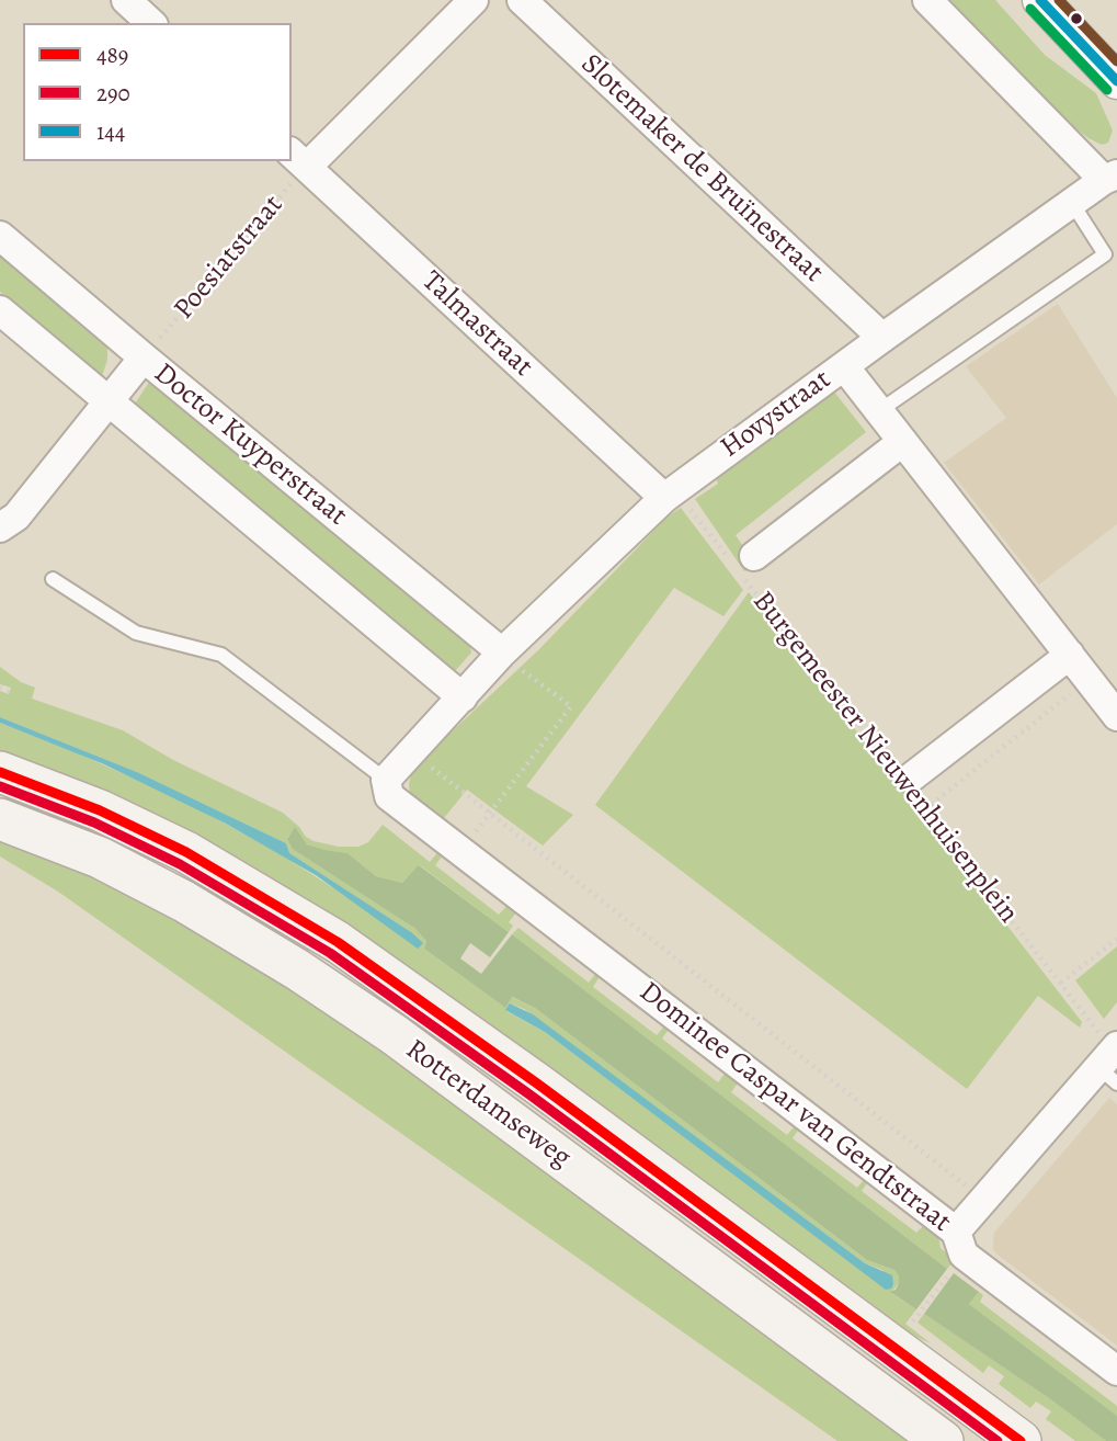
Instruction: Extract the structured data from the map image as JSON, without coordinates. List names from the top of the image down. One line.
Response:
{"streets":{"main road":["Rotterdamseweg"],"street":["Slotemaker de Bruïnestraat","Talmastraat","Hovystraat","Doctor Kuyperstraat","Dominee Caspar van Gendtstraat"],"path":["Poesiatstraat","Burgemeester Nieuwenhuisenplein"]},"crossings":[["Slotemaker de Bruïnestraat","Hovystraat"],["Poesiatstraat","Talmastraat"],["Poesiatstraat","Doctor Kuyperstraat"],["Talmastraat","Hovystraat"],["Hovystraat","Doctor Kuyperstraat"],["Hovystraat","Burgemeester Nieuwenhuisenplein"]],"lines":["transit line 144","transit line 489","transit line 290"],"legend":["489","290","144"]}
